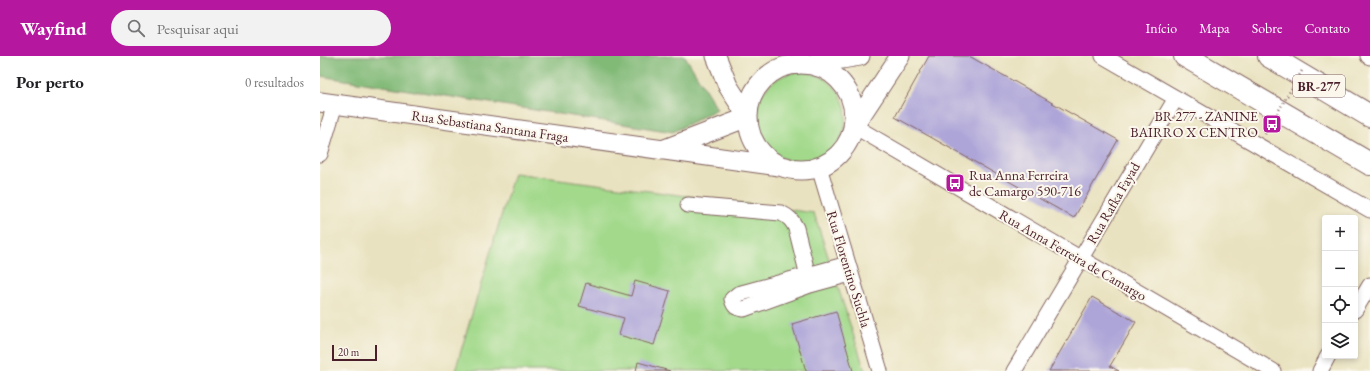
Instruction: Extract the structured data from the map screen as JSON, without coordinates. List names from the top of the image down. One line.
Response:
{"streets":{"highway":["BR-277"],"main road":["Rua Sebastiana Santana Fraga"],"street":["Rua Rafka Fayad","Rua Anna Ferreira de Camargo","Rua Florentino Suchla"]},"crossings":[["Rua Sebastiana Santana Fraga","Rua Anna Ferreira de Camargo"],["Rua Sebastiana Santana Fraga","Rua Florentino Suchla"],["Rua Rafka Fayad","Rua Anna Ferreira de Camargo"],["Rua Anna Ferreira de Camargo","Rua Florentino Suchla"]],"places":{"bus stop":["BR 277 - ZANINE BAIRRO X CENTRO","Rua Anna Ferreira de Camargo 590-716"]},"scale_bar":"20 m","page":{"header":"Wayfind","search":"Pesquisar aqui","nav":["Início","Mapa","Sobre","Contato"],"heading":["Por perto","0 resultados"],"map_buttons":["+","−"],"scale":"20 m"}}
